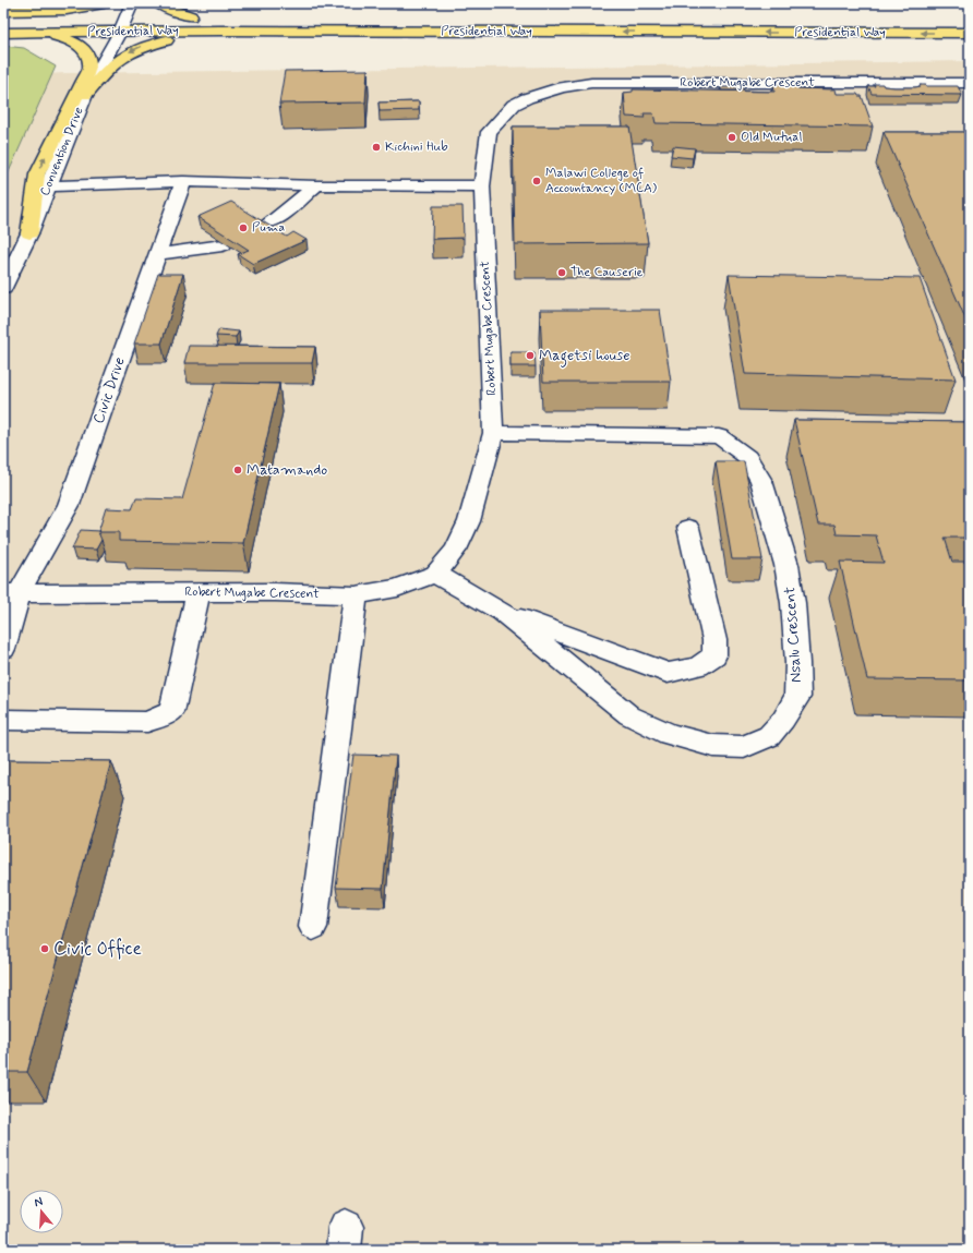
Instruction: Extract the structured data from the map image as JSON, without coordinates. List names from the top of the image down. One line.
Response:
{"streets":{"main road":["Presidential Way"],"street":["Robert Mugabe Crescent","Convention Drive","Civic Drive","Nsalu Crescent"]},"crossings":[["Presidential Way","Convention Drive"],["Robert Mugabe Crescent","Civic Drive"],["Robert Mugabe Crescent","Nsalu Crescent"]],"one_way":["Presidential Way"],"places":["Old Mutual","Kichini Hub","Malawi College of Accountancy (MCA)","Puma","The Causerie","Magetsi house","Matamando","Civic Office"],"north":"top"}
